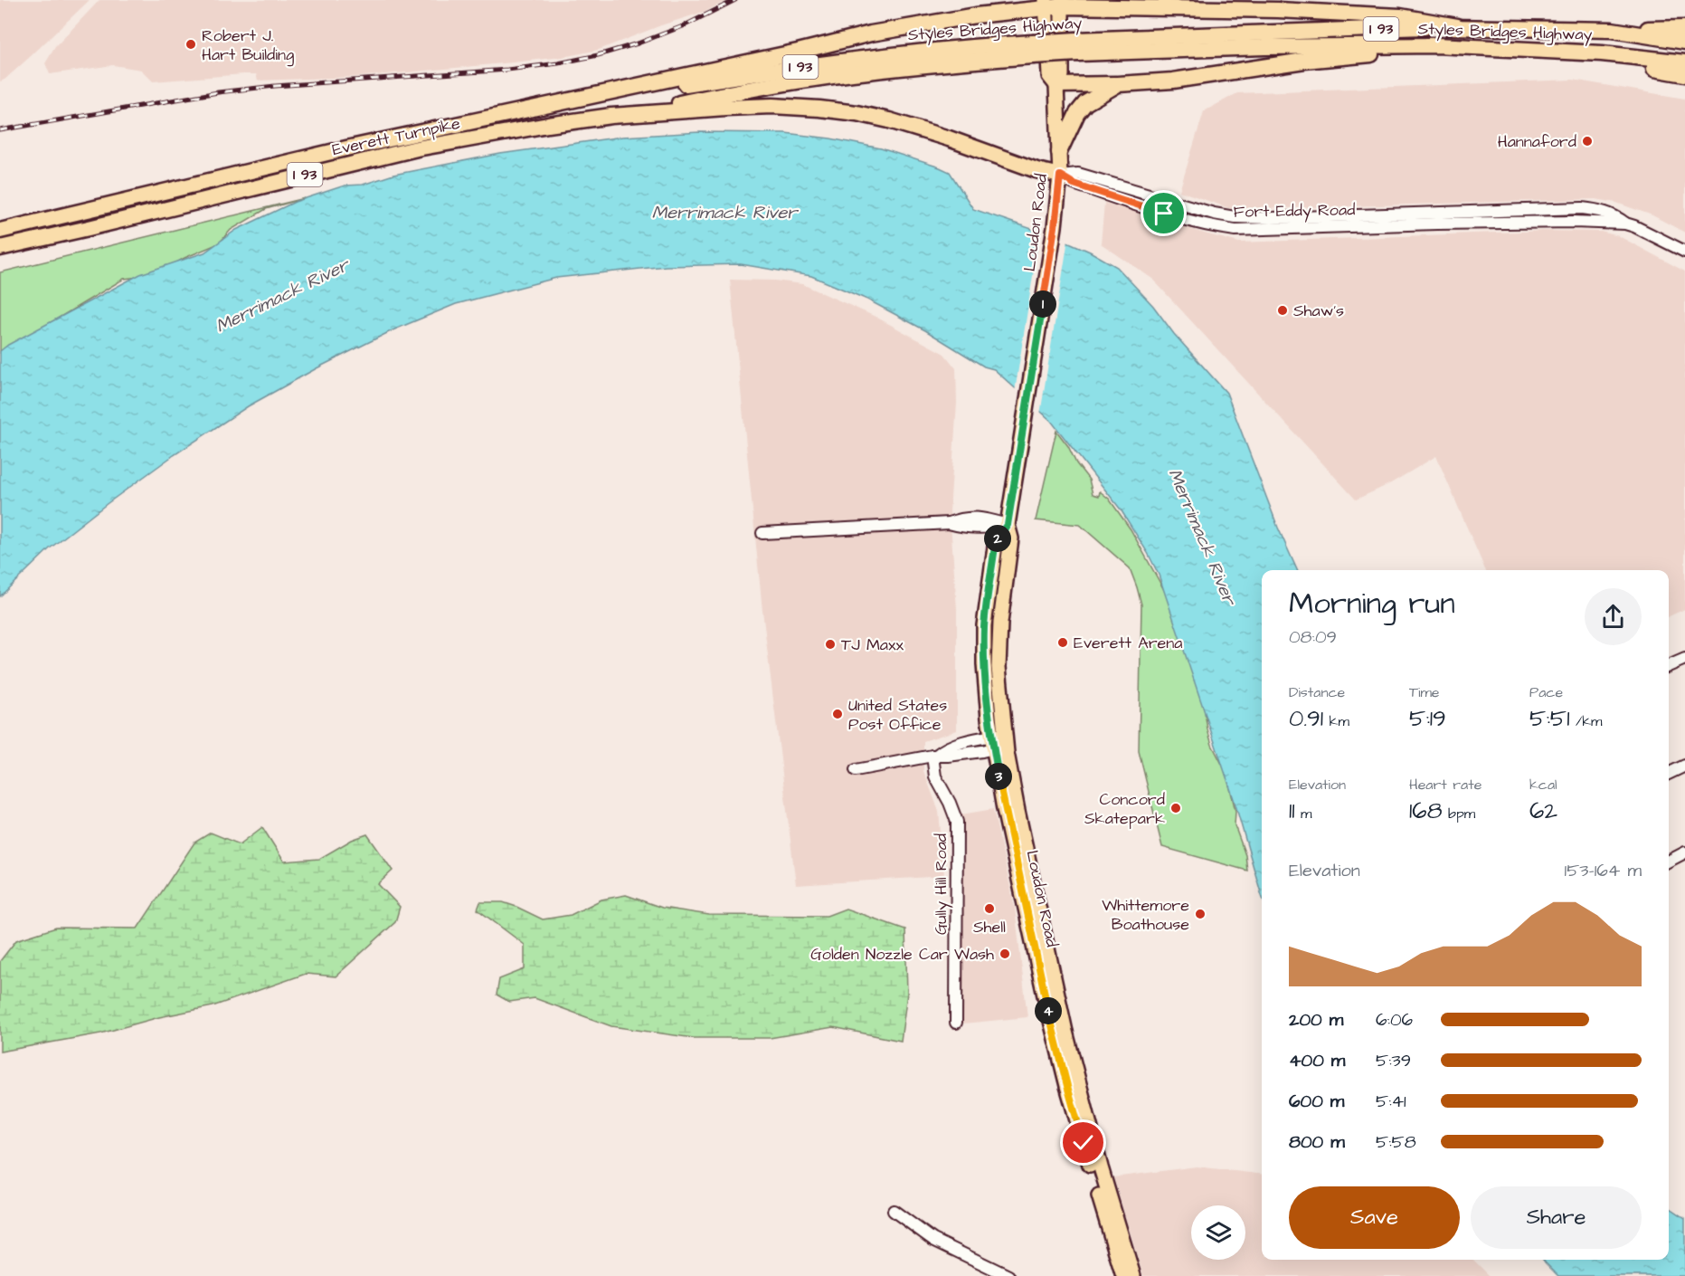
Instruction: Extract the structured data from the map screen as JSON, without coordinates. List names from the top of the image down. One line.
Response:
{"streets":{"highway":["Styles Bridges Highway","I 93","Everett Turnpike"],"main road":["Loudon Road"],"street":["Fort Eddy Road","Gully Hill Road"]},"crossings":[["Styles Bridges Highway","Everett Turnpike"],["Fort Eddy Road","Loudon Road"]],"water":["Merrimack River"],"places":["Robert J. Hart Building","Hannaford","Shaw's","Everett Arena","TJ Maxx","United States Post Office","Concord Skatepark","Shell","Whittemore Boathouse","Golden Nozzle Car Wash"],"page":{"pins":["1","2","3","4"],"heading":["Morning run","08:09"],"stats":[["Distance","0.91 km"],["Time","5:19"],["Pace","5:51 /km"],["Elevation","11 m"],["Heart rate","168 bpm"],["kcal","62"]],"chart":["Elevation","153–164 m"],"list":[{"name":"200 m","note":"6:06"},{"name":"400 m","note":"5:39"},{"name":"600 m","note":"5:41"},{"name":"800 m","note":"5:58"}],"buttons":["Save","Share"]}}
